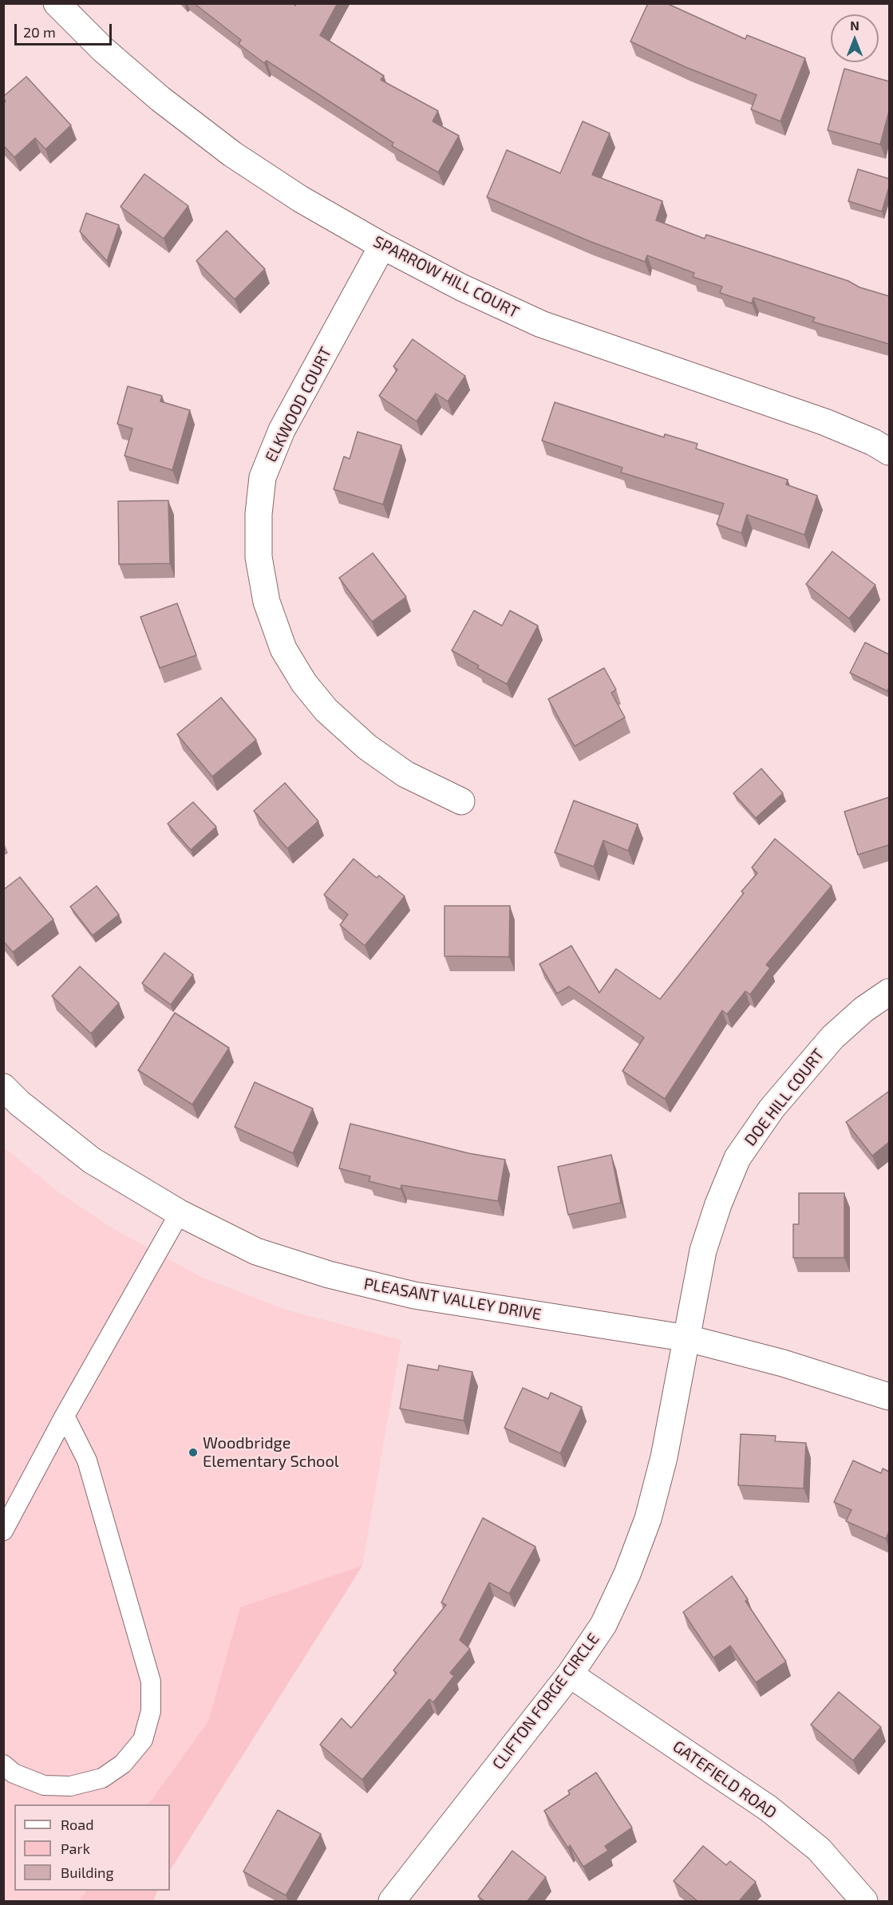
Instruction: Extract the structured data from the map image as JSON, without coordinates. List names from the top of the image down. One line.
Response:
{"streets":{"street":["SPARROW HILL COURT","ELKWOOD COURT","DOE HILL COURT","PLEASANT VALLEY DRIVE","CLIFTON FORGE CIRCLE","GATEFIELD ROAD"]},"crossings":[["SPARROW HILL COURT","ELKWOOD COURT"],["DOE HILL COURT","PLEASANT VALLEY DRIVE"],["DOE HILL COURT","CLIFTON FORGE CIRCLE"],["PLEASANT VALLEY DRIVE","CLIFTON FORGE CIRCLE"],["CLIFTON FORGE CIRCLE","GATEFIELD ROAD"]],"places":["Woodbridge Elementary School"],"legend":["Road","Park","Building"],"scale_bar":"20 m","north":"top"}
